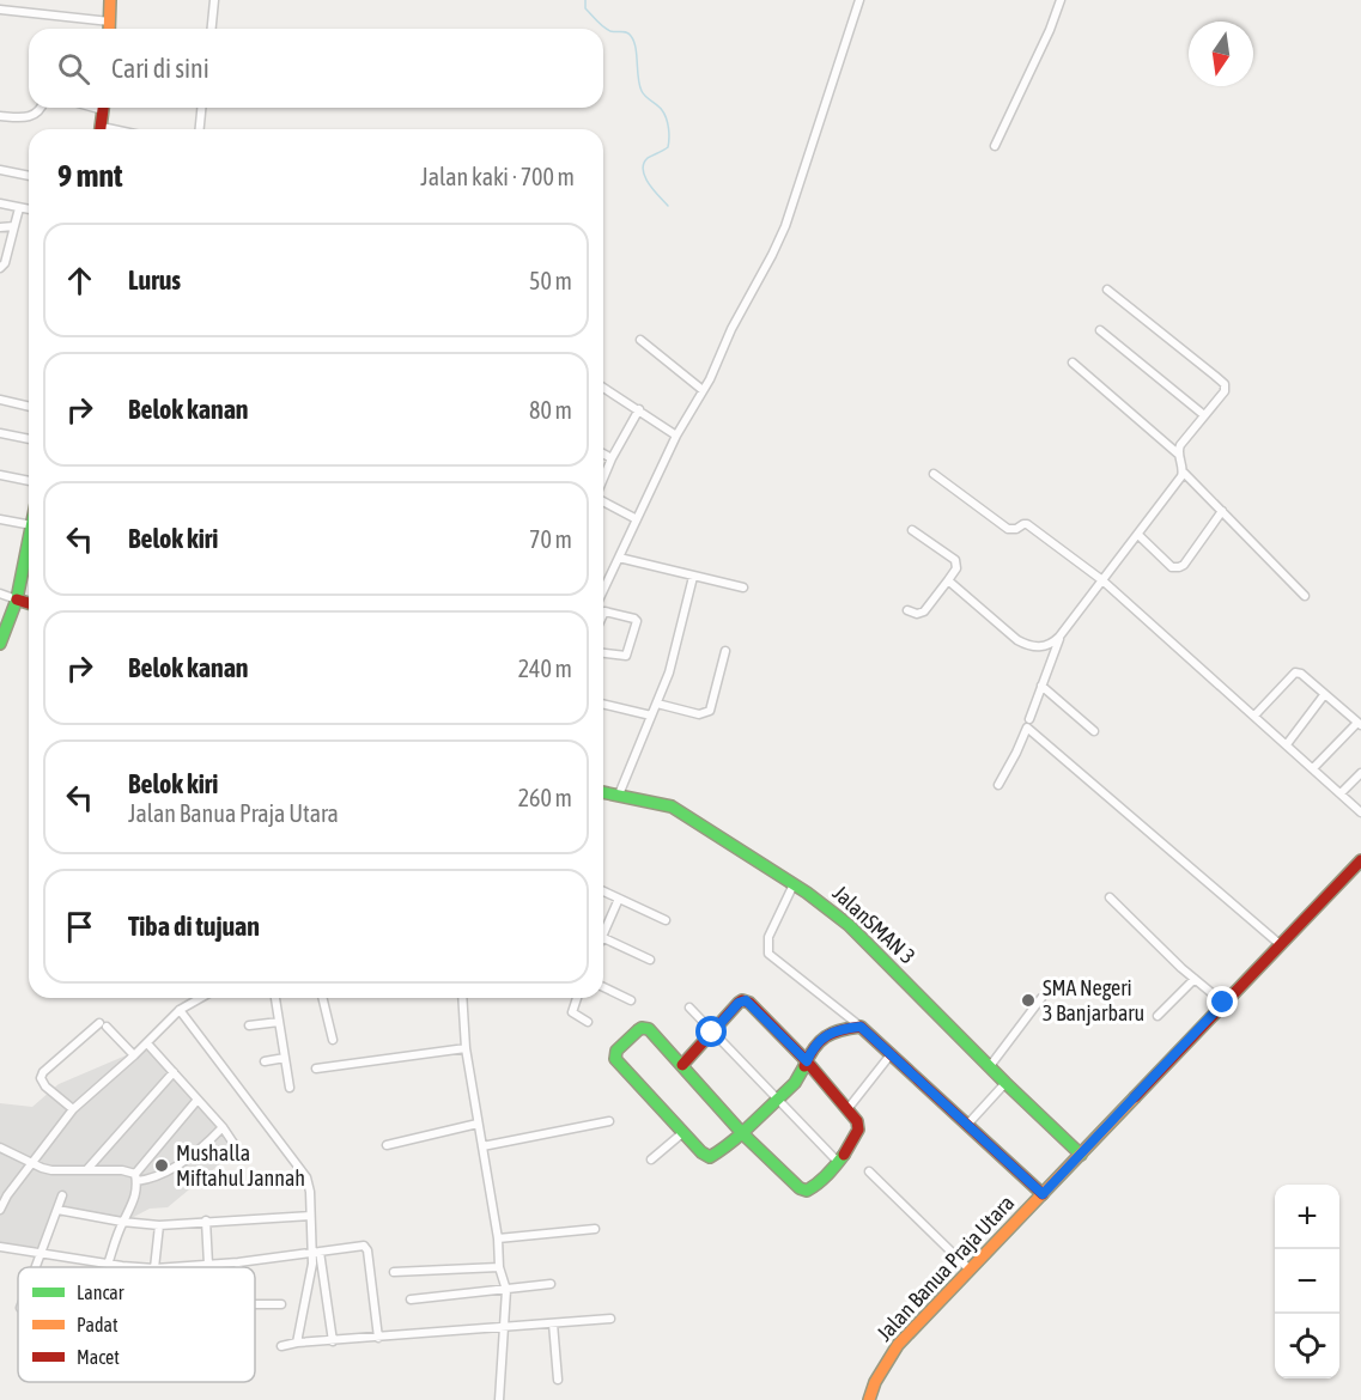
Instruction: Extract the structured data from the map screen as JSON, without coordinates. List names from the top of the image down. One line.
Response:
{"streets":{"street":["JalanSMAN 3","Jalan Banua Praja Utara"]},"crossings":[["JalanSMAN 3","Jalan Banua Praja Utara"]],"places":["SMA Negeri 3 Banjarbaru","Mushalla Miftahul Jannah"],"legend":["Lancar","Padat","Macet"],"north":"bottom","page":{"search":"Cari di sini","heading":["9 mnt","Jalan kaki · 700 m"],"list":[["Lurus","50 m"],["Belok kanan","80 m"],["Belok kiri","70 m"],["Belok kanan","240 m"],["Belok kiri","Jalan Banua Praja Utara","260 m"],"Tiba di tujuan"],"map_buttons":["+","−"]}}
